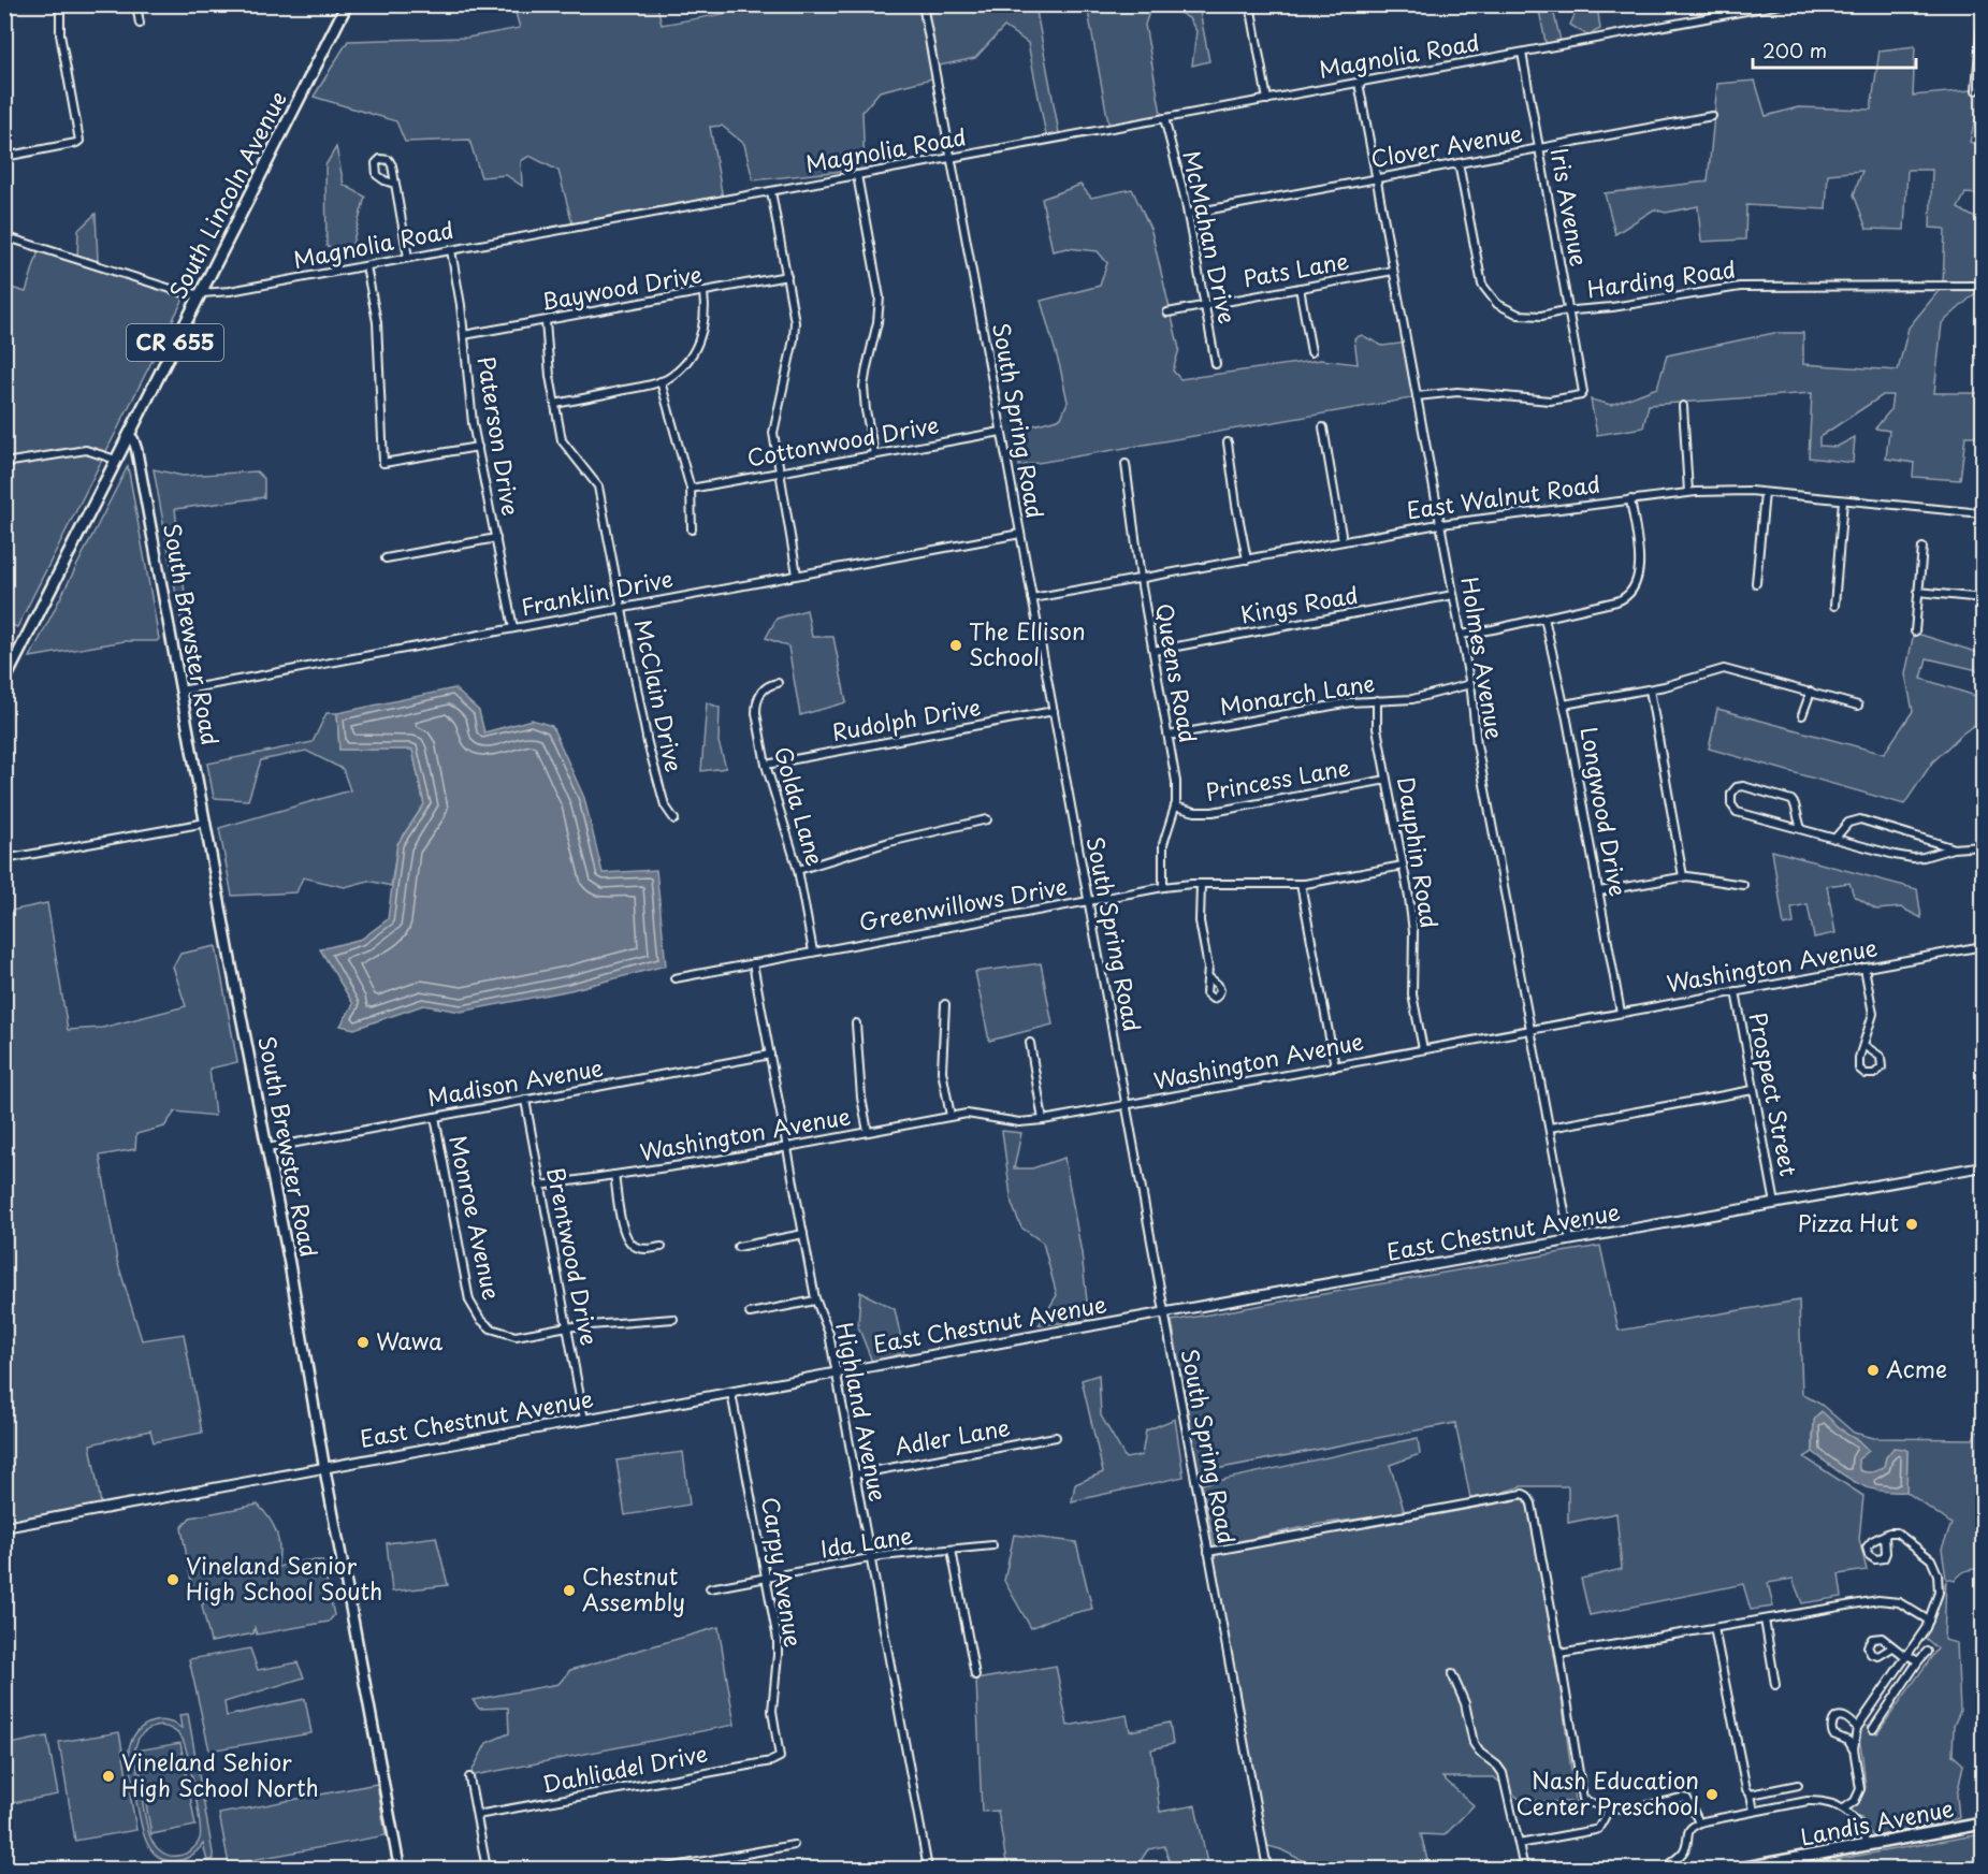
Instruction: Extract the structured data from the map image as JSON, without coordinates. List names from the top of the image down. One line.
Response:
{"streets":{"main road":["South Lincoln Avenue","CR 655","South Brewster Road","Landis Avenue"],"street":["Magnolia Road","Clover Avenue","Iris Avenue","McMahan Drive","Pats Lane","Harding Road","Baywood Drive","South Spring Road","Paterson Drive","Cottonwood Drive","East Walnut Road","Franklin Drive","Kings Road","Holmes Avenue","Queens Road","McClain Drive","Monarch Lane","Rudolph Drive","Princess Lane","Golda Lane","Longwood Drive","Dauphin Road","Greenwillows Drive","Washington Avenue","Madison Avenue","Prospect Street","Monroe Avenue","East Chestnut Avenue","Brentwood Drive","Highland Avenue","Adler Lane","Ida Lane","Carpy Avenue","Dahliadel Drive"]},"crossings":[["Magnolia Road","South Lincoln Avenue"],["Magnolia Road","Iris Avenue"],["Magnolia Road","McMahan Drive"],["Magnolia Road","South Spring Road"],["Magnolia Road","Paterson Drive"],["Magnolia Road","Holmes Avenue"],["Clover Avenue","Iris Avenue"],["Clover Avenue","McMahan Drive"],["Clover Avenue","Harding Road"],["Clover Avenue","Holmes Avenue"],["South Lincoln Avenue","South Brewster Road"],["Iris Avenue","Harding Road"],["Iris Avenue","Holmes Avenue"],["McMahan Drive","Pats Lane"],["Pats Lane","Holmes Avenue"],["Baywood Drive","Paterson Drive"],["Baywood Drive","McClain Drive"],["South Spring Road","Cottonwood Drive"],["South Spring Road","East Walnut Road"],["South Spring Road","Franklin Drive"],["South Spring Road","Rudolph Drive"],["South Spring Road","Greenwillows Drive"],["South Spring Road","Washington Avenue"],["South Spring Road","East Chestnut Avenue"],["Paterson Drive","Franklin Drive"],["East Walnut Road","Holmes Avenue"],["East Walnut Road","Queens Road"],["Franklin Drive","South Brewster Road"],["Franklin Drive","McClain Drive"],["Kings Road","Holmes Avenue"],["Kings Road","Queens Road"],["South Brewster Road","Madison Avenue"],["South Brewster Road","East Chestnut Avenue"],["Holmes Avenue","Monarch Lane"],["Holmes Avenue","Washington Avenue"],["Holmes Avenue","East Chestnut Avenue"],["Queens Road","Monarch Lane"],["Queens Road","Princess Lane"],["Queens Road","Greenwillows Drive"],["Monarch Lane","Dauphin Road"],["Rudolph Drive","Golda Lane"],["Princess Lane","Dauphin Road"],["Golda Lane","Greenwillows Drive"],["Longwood Drive","Washington Avenue"],["Dauphin Road","Greenwillows Drive"],["Dauphin Road","Washington Avenue"],["Greenwillows Drive","Highland Avenue"],["Washington Avenue","Prospect Street"],["Washington Avenue","Brentwood Drive"],["Washington Avenue","Highland Avenue"],["Madison Avenue","Monroe Avenue"],["Madison Avenue","Brentwood Drive"],["Madison Avenue","Highland Avenue"],["Prospect Street","East Chestnut Avenue"],["Monroe Avenue","Brentwood Drive"],["East Chestnut Avenue","Brentwood Drive"],["East Chestnut Avenue","Highland Avenue"],["East Chestnut Avenue","Carpy Avenue"],["Highland Avenue","Adler Lane"],["Highland Avenue","Ida Lane"],["Ida Lane","Carpy Avenue"],["Carpy Avenue","Dahliadel Drive"]],"places":["The Ellison School","Pizza Hut","Wawa","Acme","Vineland Senior High School South","Chestnut Assembly","Vineland Sehior High School North","Nash Education Center Preschool"],"scale_bar":"200 m"}
